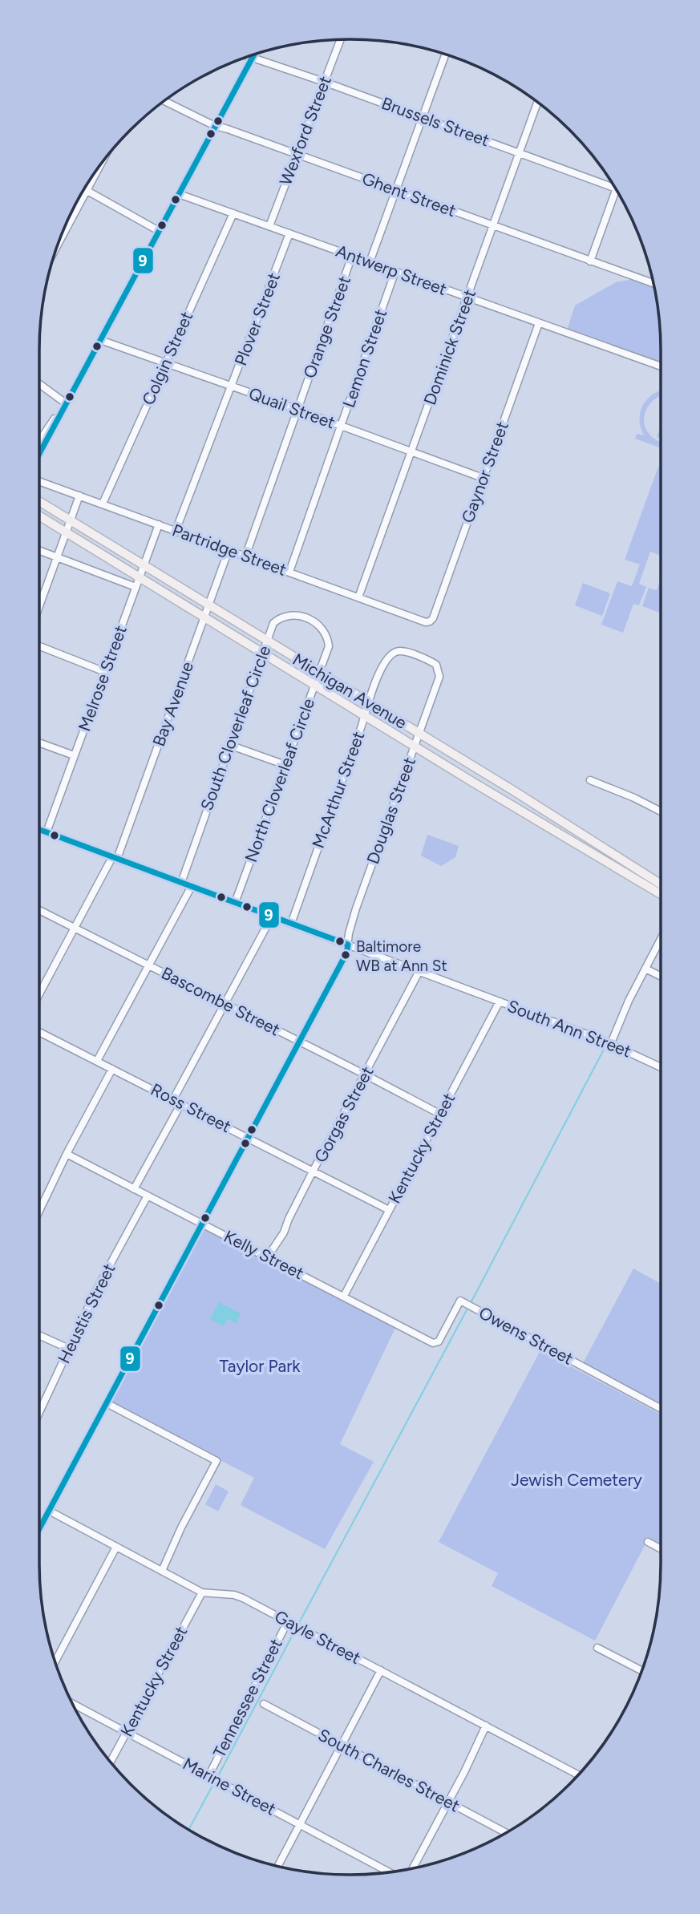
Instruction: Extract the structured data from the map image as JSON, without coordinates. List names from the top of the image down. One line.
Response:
{"streets":{"main road":["Michigan Avenue"],"street":["Brussels Street","Wexford Street","Ghent Street","Antwerp Street","Plover Street","Orange Street","Dominick Street","Colgin Street","Lemon Street","Quail Street","Gaynor Street","Partridge Street","Melrose Street","Bay Avenue","South Cloverleaf Circle","North Cloverleaf Circle","McArthur Street","Douglas Street","Bascombe Street","South Ann Street","Ross Street","Gorgas Street","Kentucky Street","Kelly Street","Heustis Street","Owens Street","Gayle Street","Tennessee Street","South Charles Street","Marine Street"]},"crossings":[["Brussels Street","Wexford Street"],["Brussels Street","Dominick Street"],["Wexford Street","Ghent Street"],["Wexford Street","Antwerp Street"],["Ghent Street","Dominick Street"],["Antwerp Street","Plover Street"],["Antwerp Street","Orange Street"],["Antwerp Street","Dominick Street"],["Antwerp Street","Colgin Street"],["Antwerp Street","Lemon Street"],["Antwerp Street","Gaynor Street"],["Plover Street","Quail Street"],["Plover Street","Partridge Street"],["Orange Street","Quail Street"],["Orange Street","Partridge Street"],["Dominick Street","Quail Street"],["Dominick Street","Partridge Street"],["Colgin Street","Quail Street"],["Colgin Street","Partridge Street"],["Lemon Street","Quail Street"],["Lemon Street","Partridge Street"],["Quail Street","Gaynor Street"],["Gaynor Street","Partridge Street"],["Partridge Street","Melrose Street"],["Partridge Street","Bay Avenue"],["Melrose Street","Michigan Avenue"],["Melrose Street","South Ann Street"],["Michigan Avenue","Bay Avenue"],["Michigan Avenue","South Cloverleaf Circle"],["Michigan Avenue","North Cloverleaf Circle"],["Michigan Avenue","McArthur Street"],["Michigan Avenue","Douglas Street"],["Bay Avenue","Bascombe Street"],["Bay Avenue","South Ann Street"],["South Cloverleaf Circle","North Cloverleaf Circle"],["South Cloverleaf Circle","South Ann Street"],["North Cloverleaf Circle","South Ann Street"],["McArthur Street","Douglas Street"],["McArthur Street","South Ann Street"],["Douglas Street","Bascombe Street"],["Douglas Street","South Ann Street"],["Douglas Street","Ross Street"],["Douglas Street","Kelly Street"],["Douglas Street","Gayle Street"],["Bascombe Street","Gorgas Street"],["Bascombe Street","Kentucky Street"],["South Ann Street","Gorgas Street"],["South Ann Street","Kentucky Street"],["Ross Street","Gorgas Street"],["Ross Street","Kentucky Street"],["Gorgas Street","Kelly Street"],["Kentucky Street","Kelly Street"],["Kentucky Street","Gayle Street"],["Kentucky Street","Marine Street"],["Kelly Street","Heustis Street"],["Kelly Street","Owens Street"],["Gayle Street","Tennessee Street"],["Tennessee Street","Marine Street"]],"parks":["Taylor Park","Jewish Cemetery"],"places":["Baltimore WB at Ann St"],"lines":["transit line 9"]}
